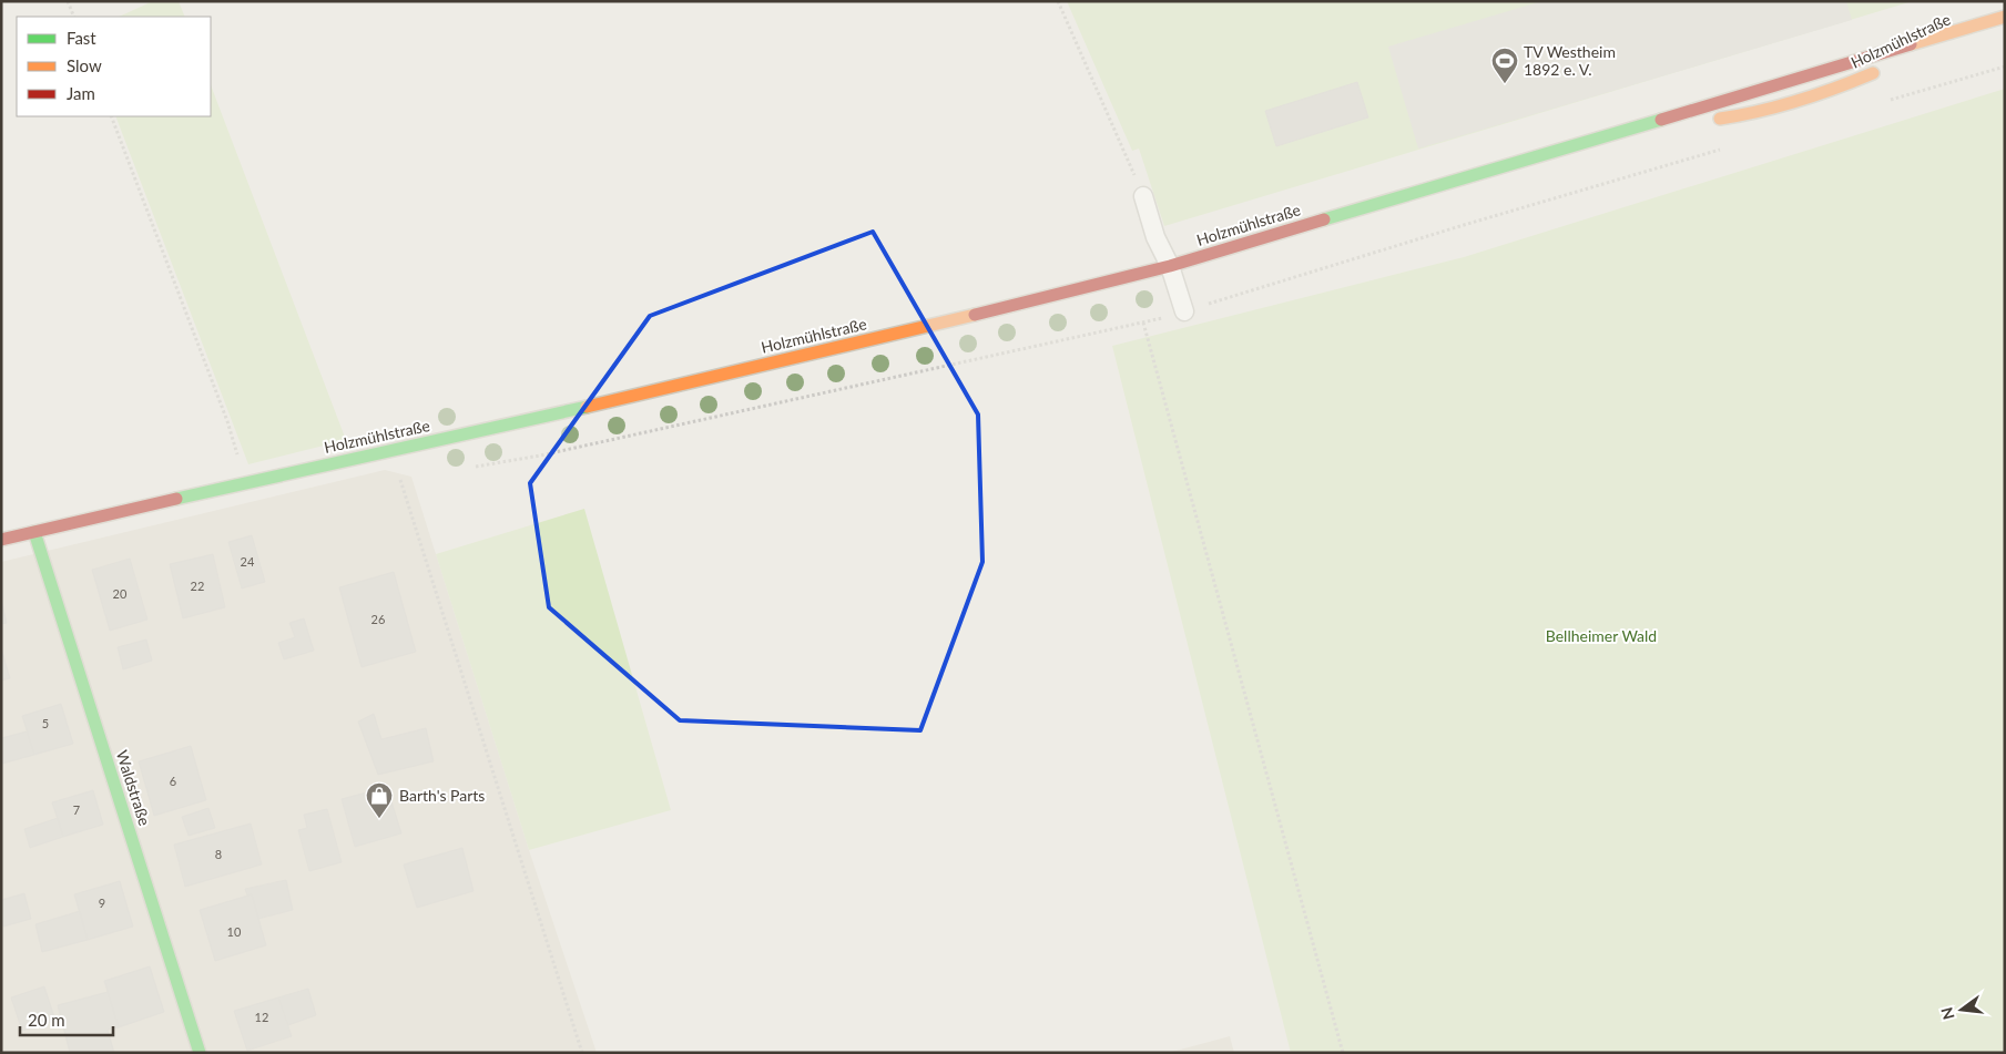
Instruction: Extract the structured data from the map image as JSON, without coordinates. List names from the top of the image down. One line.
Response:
{"streets":{"main road":["Holzmühlstraße","Waldstraße"]},"crossings":[["Holzmühlstraße","Waldstraße"]],"parks":["Bellheimer Wald"],"places":{"sports":["TV Westheim 1892 e. V."],"shop":["Barth's Parts"]},"house_numbers":["24","22","20","26","5","6","7","8","9","10","12"],"legend":["Fast","Slow","Jam"],"scale_bar":"20 m","north":"left"}
